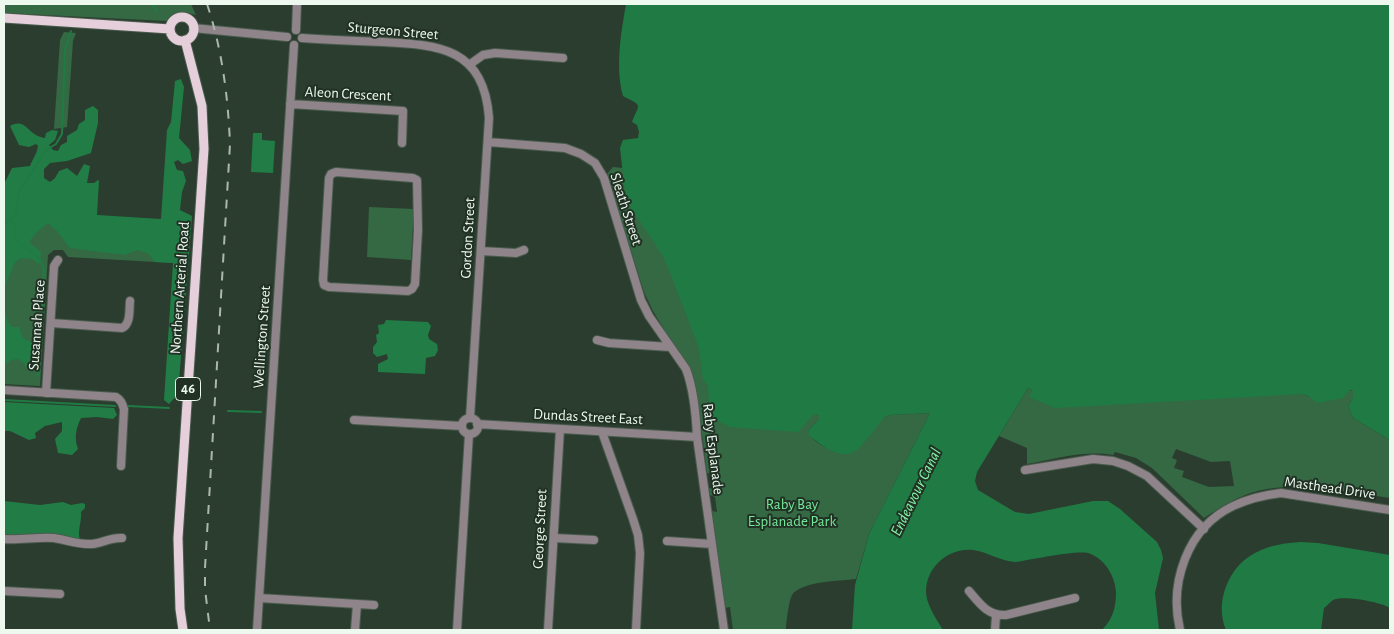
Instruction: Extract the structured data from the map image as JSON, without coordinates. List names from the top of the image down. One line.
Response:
{"streets":{"main road":["Northern Arterial Road","46"],"street":["Sturgeon Street","Aleon Crescent","Sleath Street","Gordon Street","Susannah Place","Wellington Street","Dundas Street East","Raby Esplanade","Masthead Drive","George Street"]},"crossings":[["Sturgeon Street","Gordon Street"],["Sturgeon Street","Wellington Street"],["Aleon Crescent","Wellington Street"],["Sleath Street","Gordon Street"],["Sleath Street","Raby Esplanade"],["Gordon Street","Dundas Street East"],["Dundas Street East","Raby Esplanade"],["Dundas Street East","George Street"]],"water":["Endeavour Canal"],"parks":["Raby Bay Esplanade Park"]}
